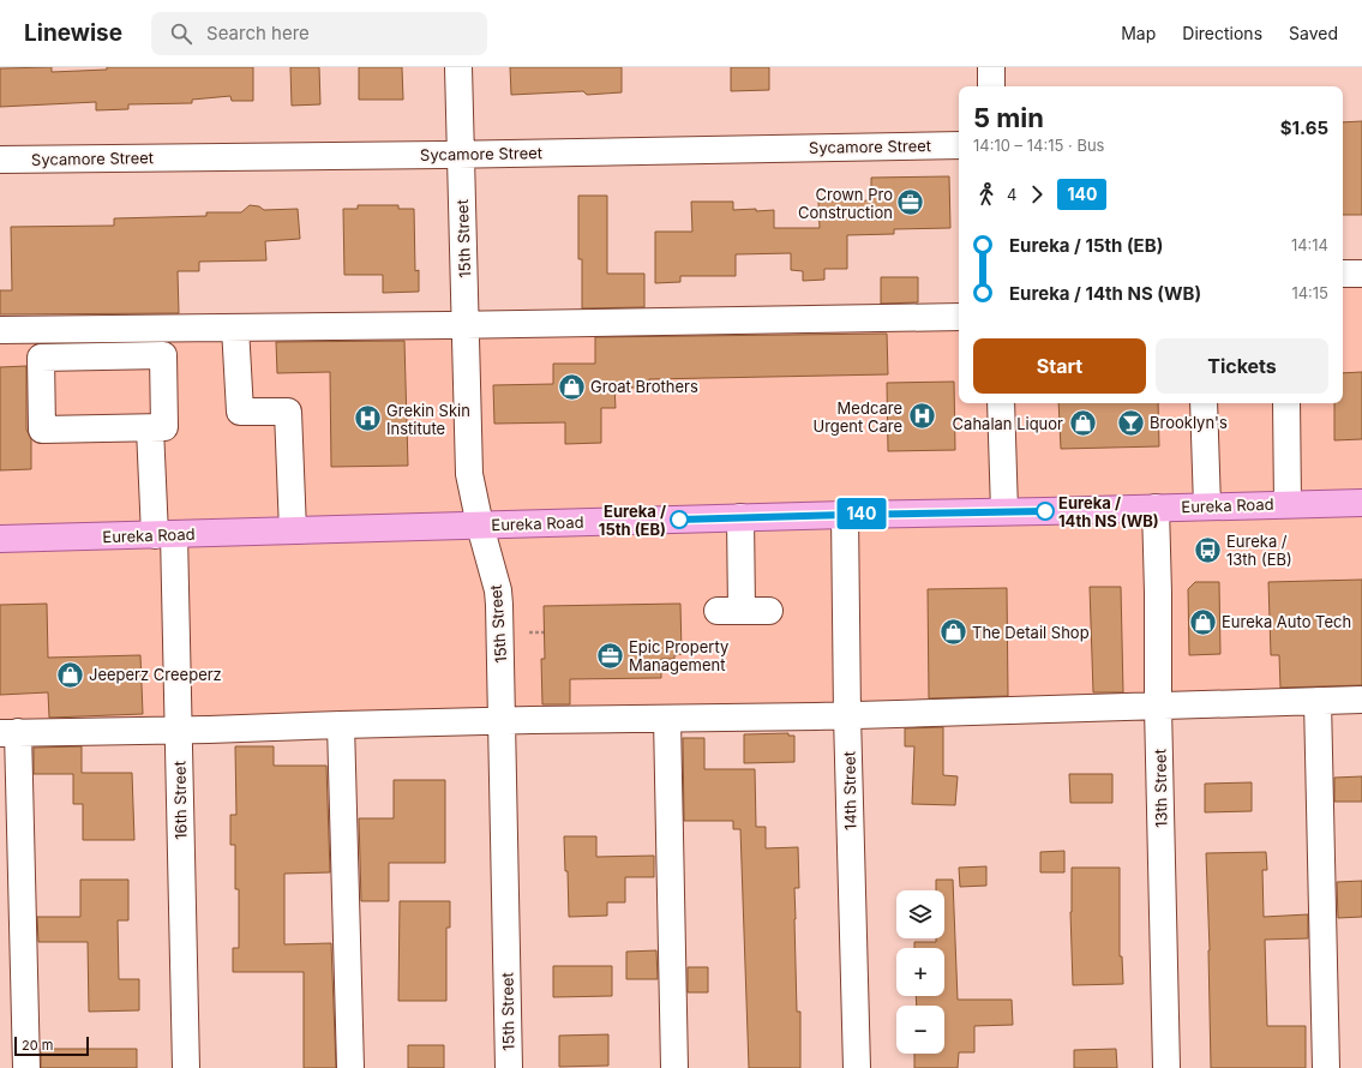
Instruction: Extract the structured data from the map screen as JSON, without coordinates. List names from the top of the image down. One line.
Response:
{"streets":{"main road":["Eureka Road"],"street":["Sycamore Street","15th Street","13th Street","14th Street","16th Street"]},"crossings":[["Sycamore Street","15th Street"],["15th Street","Eureka Road"],["Eureka Road","13th Street"],["Eureka Road","14th Street"],["Eureka Road","16th Street"]],"places":{"office":["Crown Pro Construction","Epic Property Management"],"shop":["Groat Brothers","Cahalan Liquor","Eureka Auto Tech","The Detail Shop","Jeeperz Creeperz"],"hospital":["Medcare Urgent Care","Grekin Skin Institute"],"bar":["Brooklyn's"],"other":["Eureka / 14th NS (WB)","Eureka / 15th (EB)"],"bus stop":["Eureka / 13th (EB)"]},"lines":["bus line 140"],"scale_bar":"20 m","page":{"header":"Linewise","search":"Search here","nav":["Map","Directions","Saved"],"on_map":"140","heading":["5 min","14:10 – 14:15 · Bus","$1.65"],"legs":["4","140"],"list":[{"name":"Eureka / 15th (EB)","value":"14:14"},{"name":"Eureka / 14th NS (WB)","value":"14:15"}],"buttons":["Start","Tickets"],"map_buttons":["+","−"],"scale":"20 m"}}
